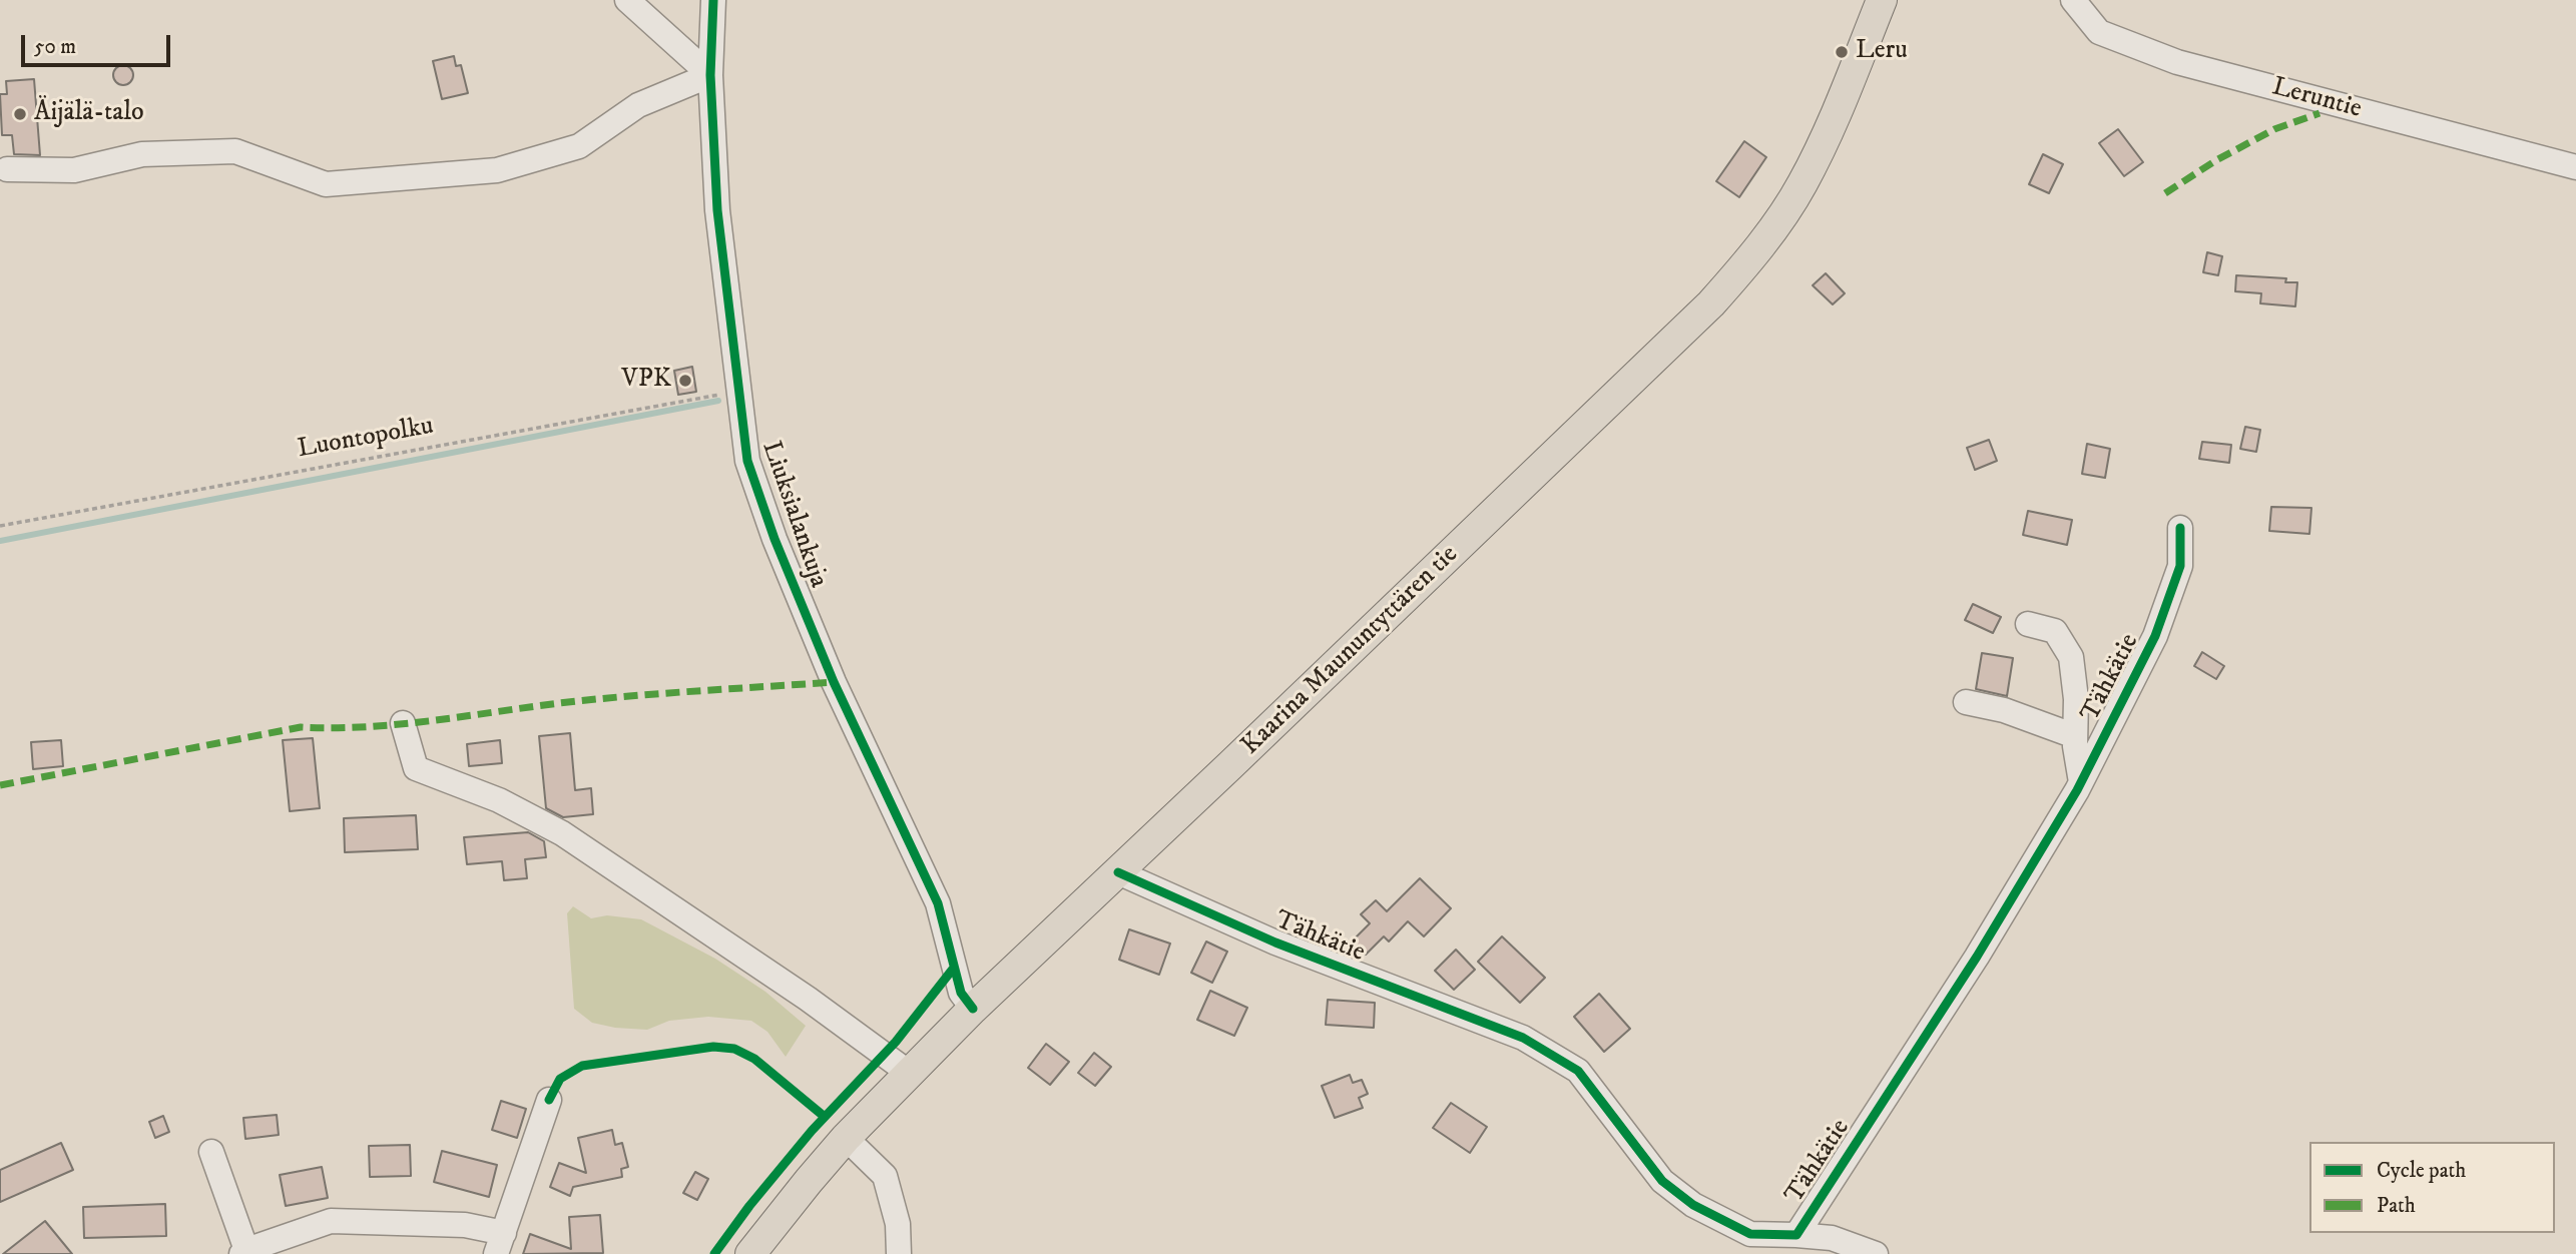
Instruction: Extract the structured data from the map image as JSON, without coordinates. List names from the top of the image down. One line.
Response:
{"streets":{"main road":["Kaarina Maununtyttären tie"],"street":["Leruntie","Liuksialankuja","Tähkätie"],"path":["Luontopolku"]},"crossings":[["Luontopolku","Liuksialankuja"],["Liuksialankuja","Kaarina Maununtyttären tie"],["Kaarina Maununtyttären tie","Tähkätie"]],"places":["Leru","Äijälä-talo","VPK"],"legend":["Cycle path","Path"],"scale_bar":"50 m"}
